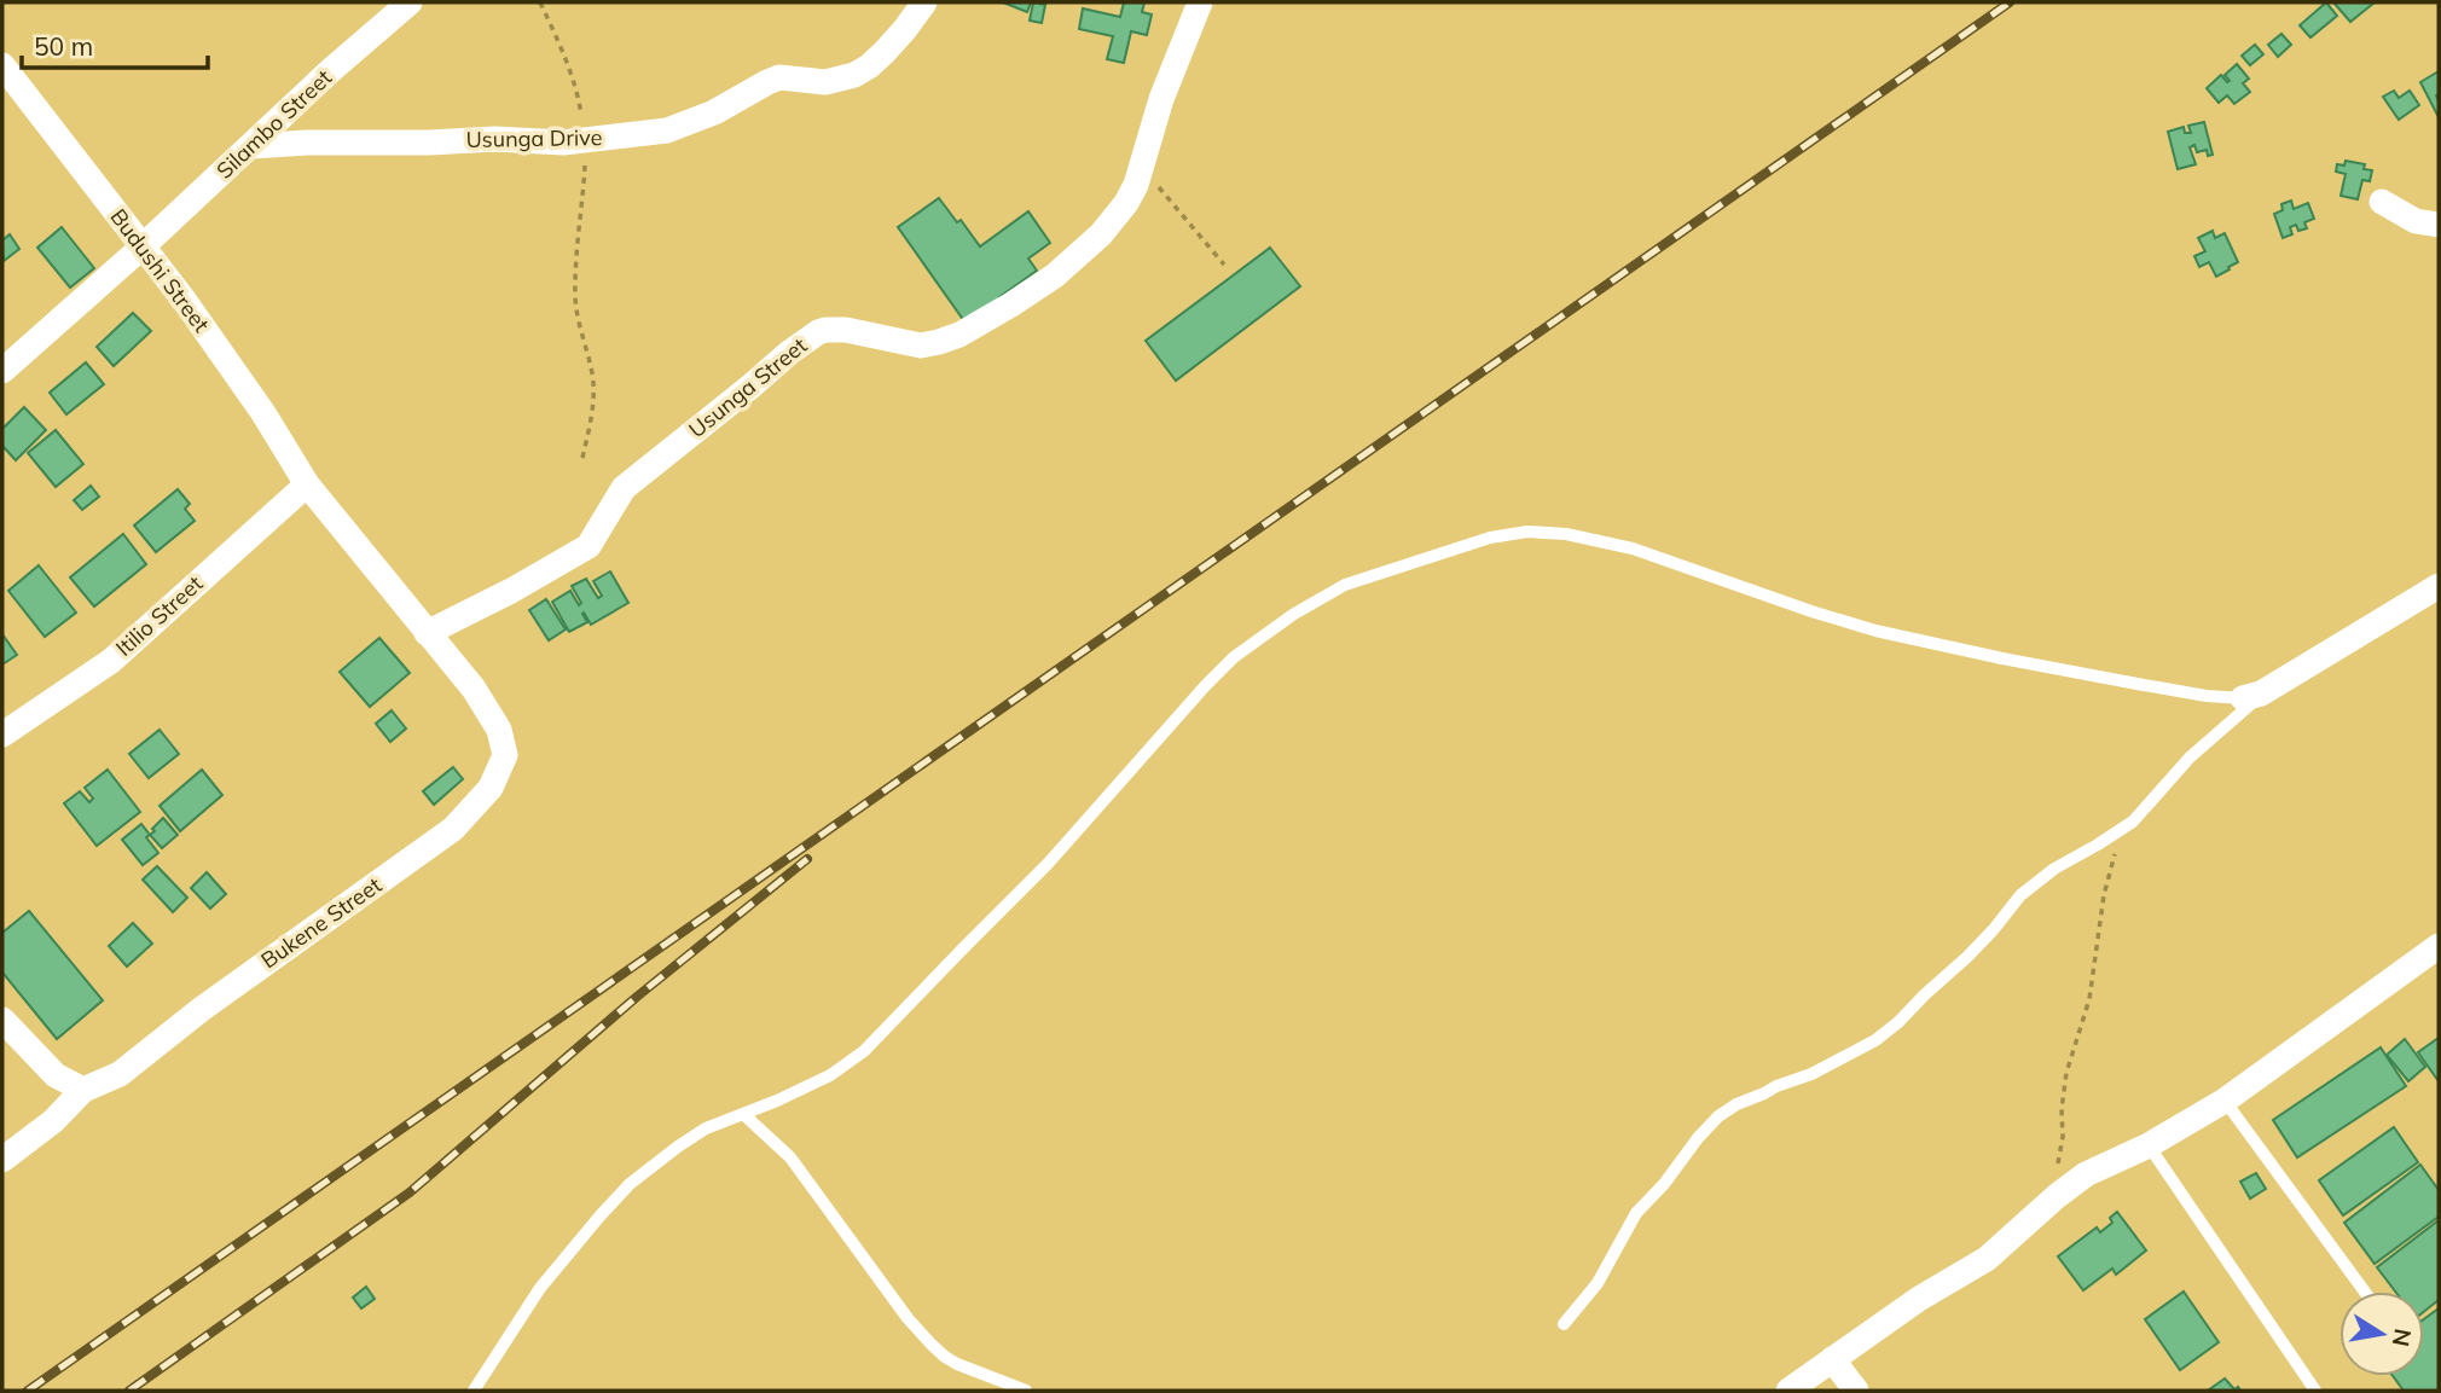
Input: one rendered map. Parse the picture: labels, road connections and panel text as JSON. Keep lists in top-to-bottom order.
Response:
{
  "streets": {
    "street": [
      "Silambo Street",
      "Usunga Drive",
      "Budushi Street",
      "Usunga Street",
      "Itilio Street",
      "Bukene Street"
    ]
  },
  "crossings": [
    ["Silambo Street", "Usunga Drive"],
    ["Silambo Street", "Budushi Street"],
    ["Budushi Street", "Usunga Street"],
    ["Budushi Street", "Itilio Street"],
    ["Budushi Street", "Bukene Street"],
    ["Usunga Street", "Bukene Street"]
  ],
  "scale_bar": "50 m",
  "north": "right"
}
